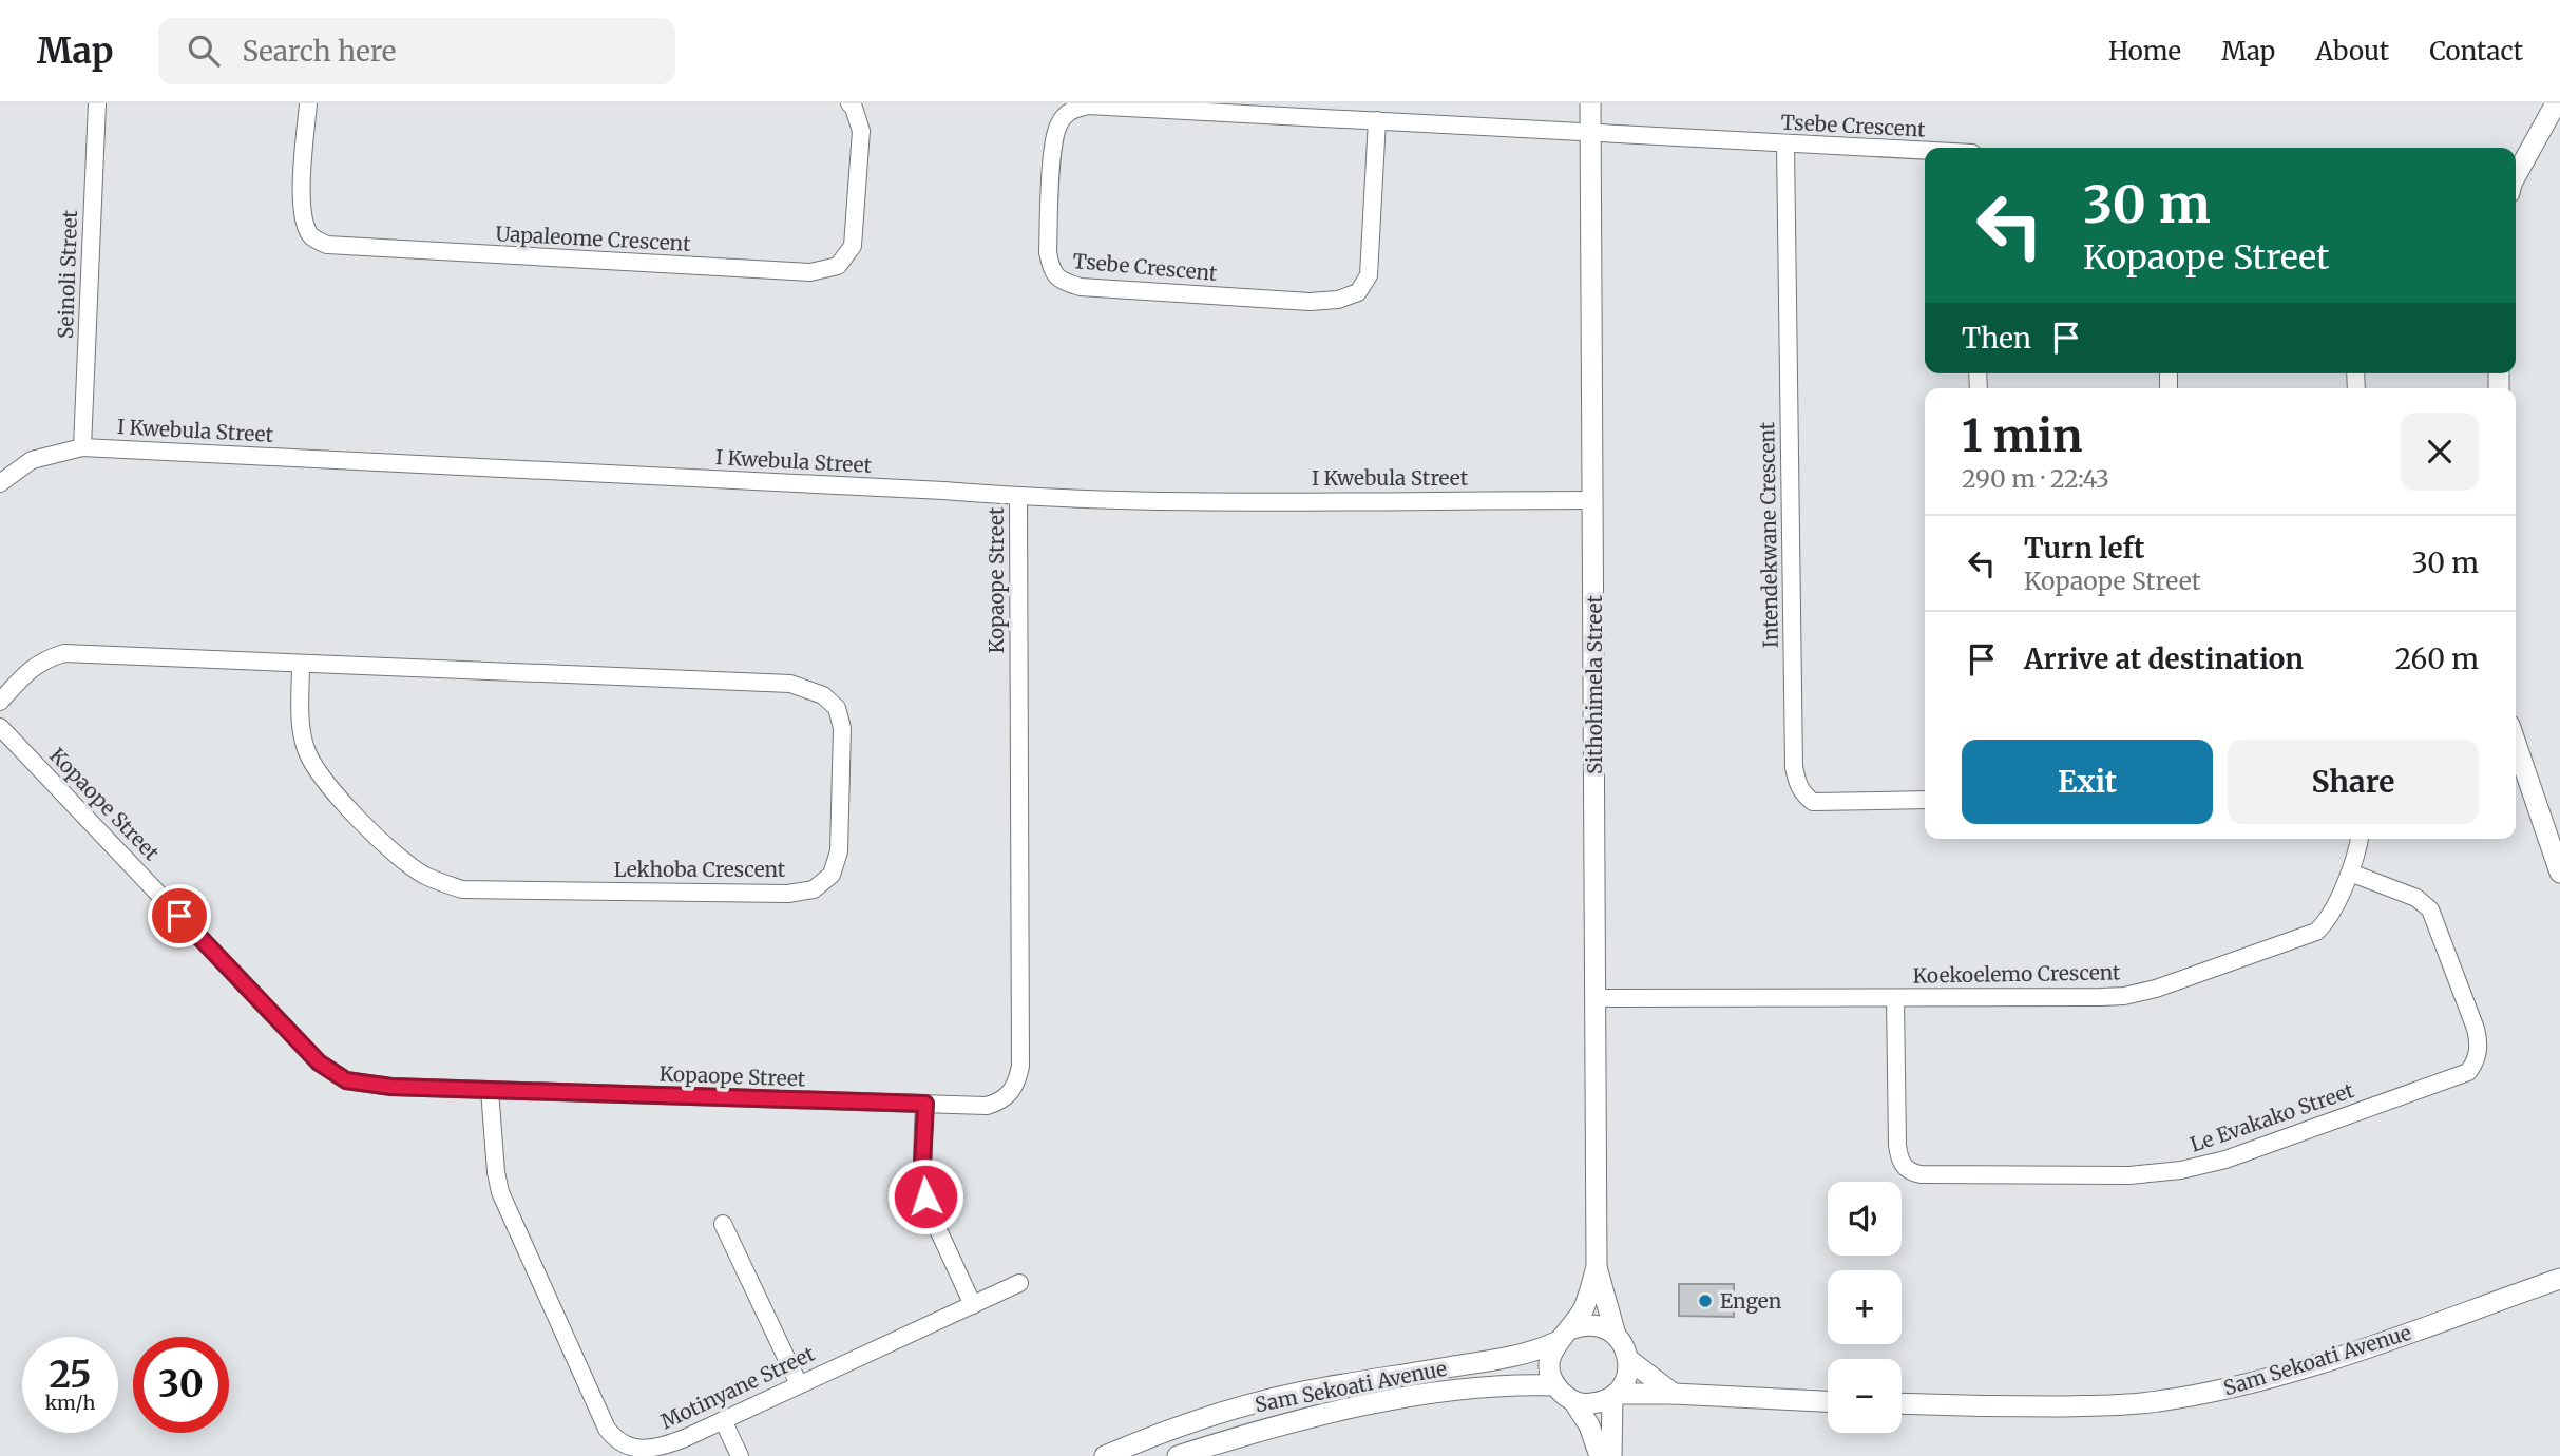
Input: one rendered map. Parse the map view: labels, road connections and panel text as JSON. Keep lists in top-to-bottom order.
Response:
{
  "streets": {
    "street": [
      "Tsebe Crescent",
      "Uapaleome Crescent",
      "Seinoli Street",
      "I Kwebula Street",
      "Intendekwane Crescent",
      "Kopaope Street",
      "Sithohimela Street",
      "Lekhoba Crescent",
      "Koekoelemo Crescent",
      "Le Evakako Street",
      "Sam Sekoati Avenue",
      "Motinyane Street"
    ]
  },
  "crossings": [
    ["Tsebe Crescent", "Intendekwane Crescent"],
    ["Tsebe Crescent", "Sithohimela Street"],
    ["Seinoli Street", "I Kwebula Street"],
    ["I Kwebula Street", "Kopaope Street"],
    ["I Kwebula Street", "Sithohimela Street"],
    ["Kopaope Street", "Motinyane Street"],
    ["Sithohimela Street", "Koekoelemo Crescent"],
    ["Sithohimela Street", "Sam Sekoati Avenue"],
    ["Koekoelemo Crescent", "Le Evakako Street"]
  ],
  "places": ["Engen"],
  "page": {
    "header": "Map",
    "search": "Search here",
    "nav": [
      "Home",
      "Map",
      "About",
      "Contact"
    ],
    "turn": ["30 m", "Kopaope Street"],
    "then": "Then",
    "heading": ["1 min", "290 m · 22:43"],
    "list": [
      {
        "name": "Turn left",
        "note": "Kopaope Street",
        "value": "30 m"
      },
      {
        "name": "Arrive at destination",
        "value": "260 m"
      }
    ],
    "buttons": ["Exit", "Share"],
    "map_buttons": ["+", "−"],
    "speed": "25 km/h",
    "limit": "30"
  }
}
